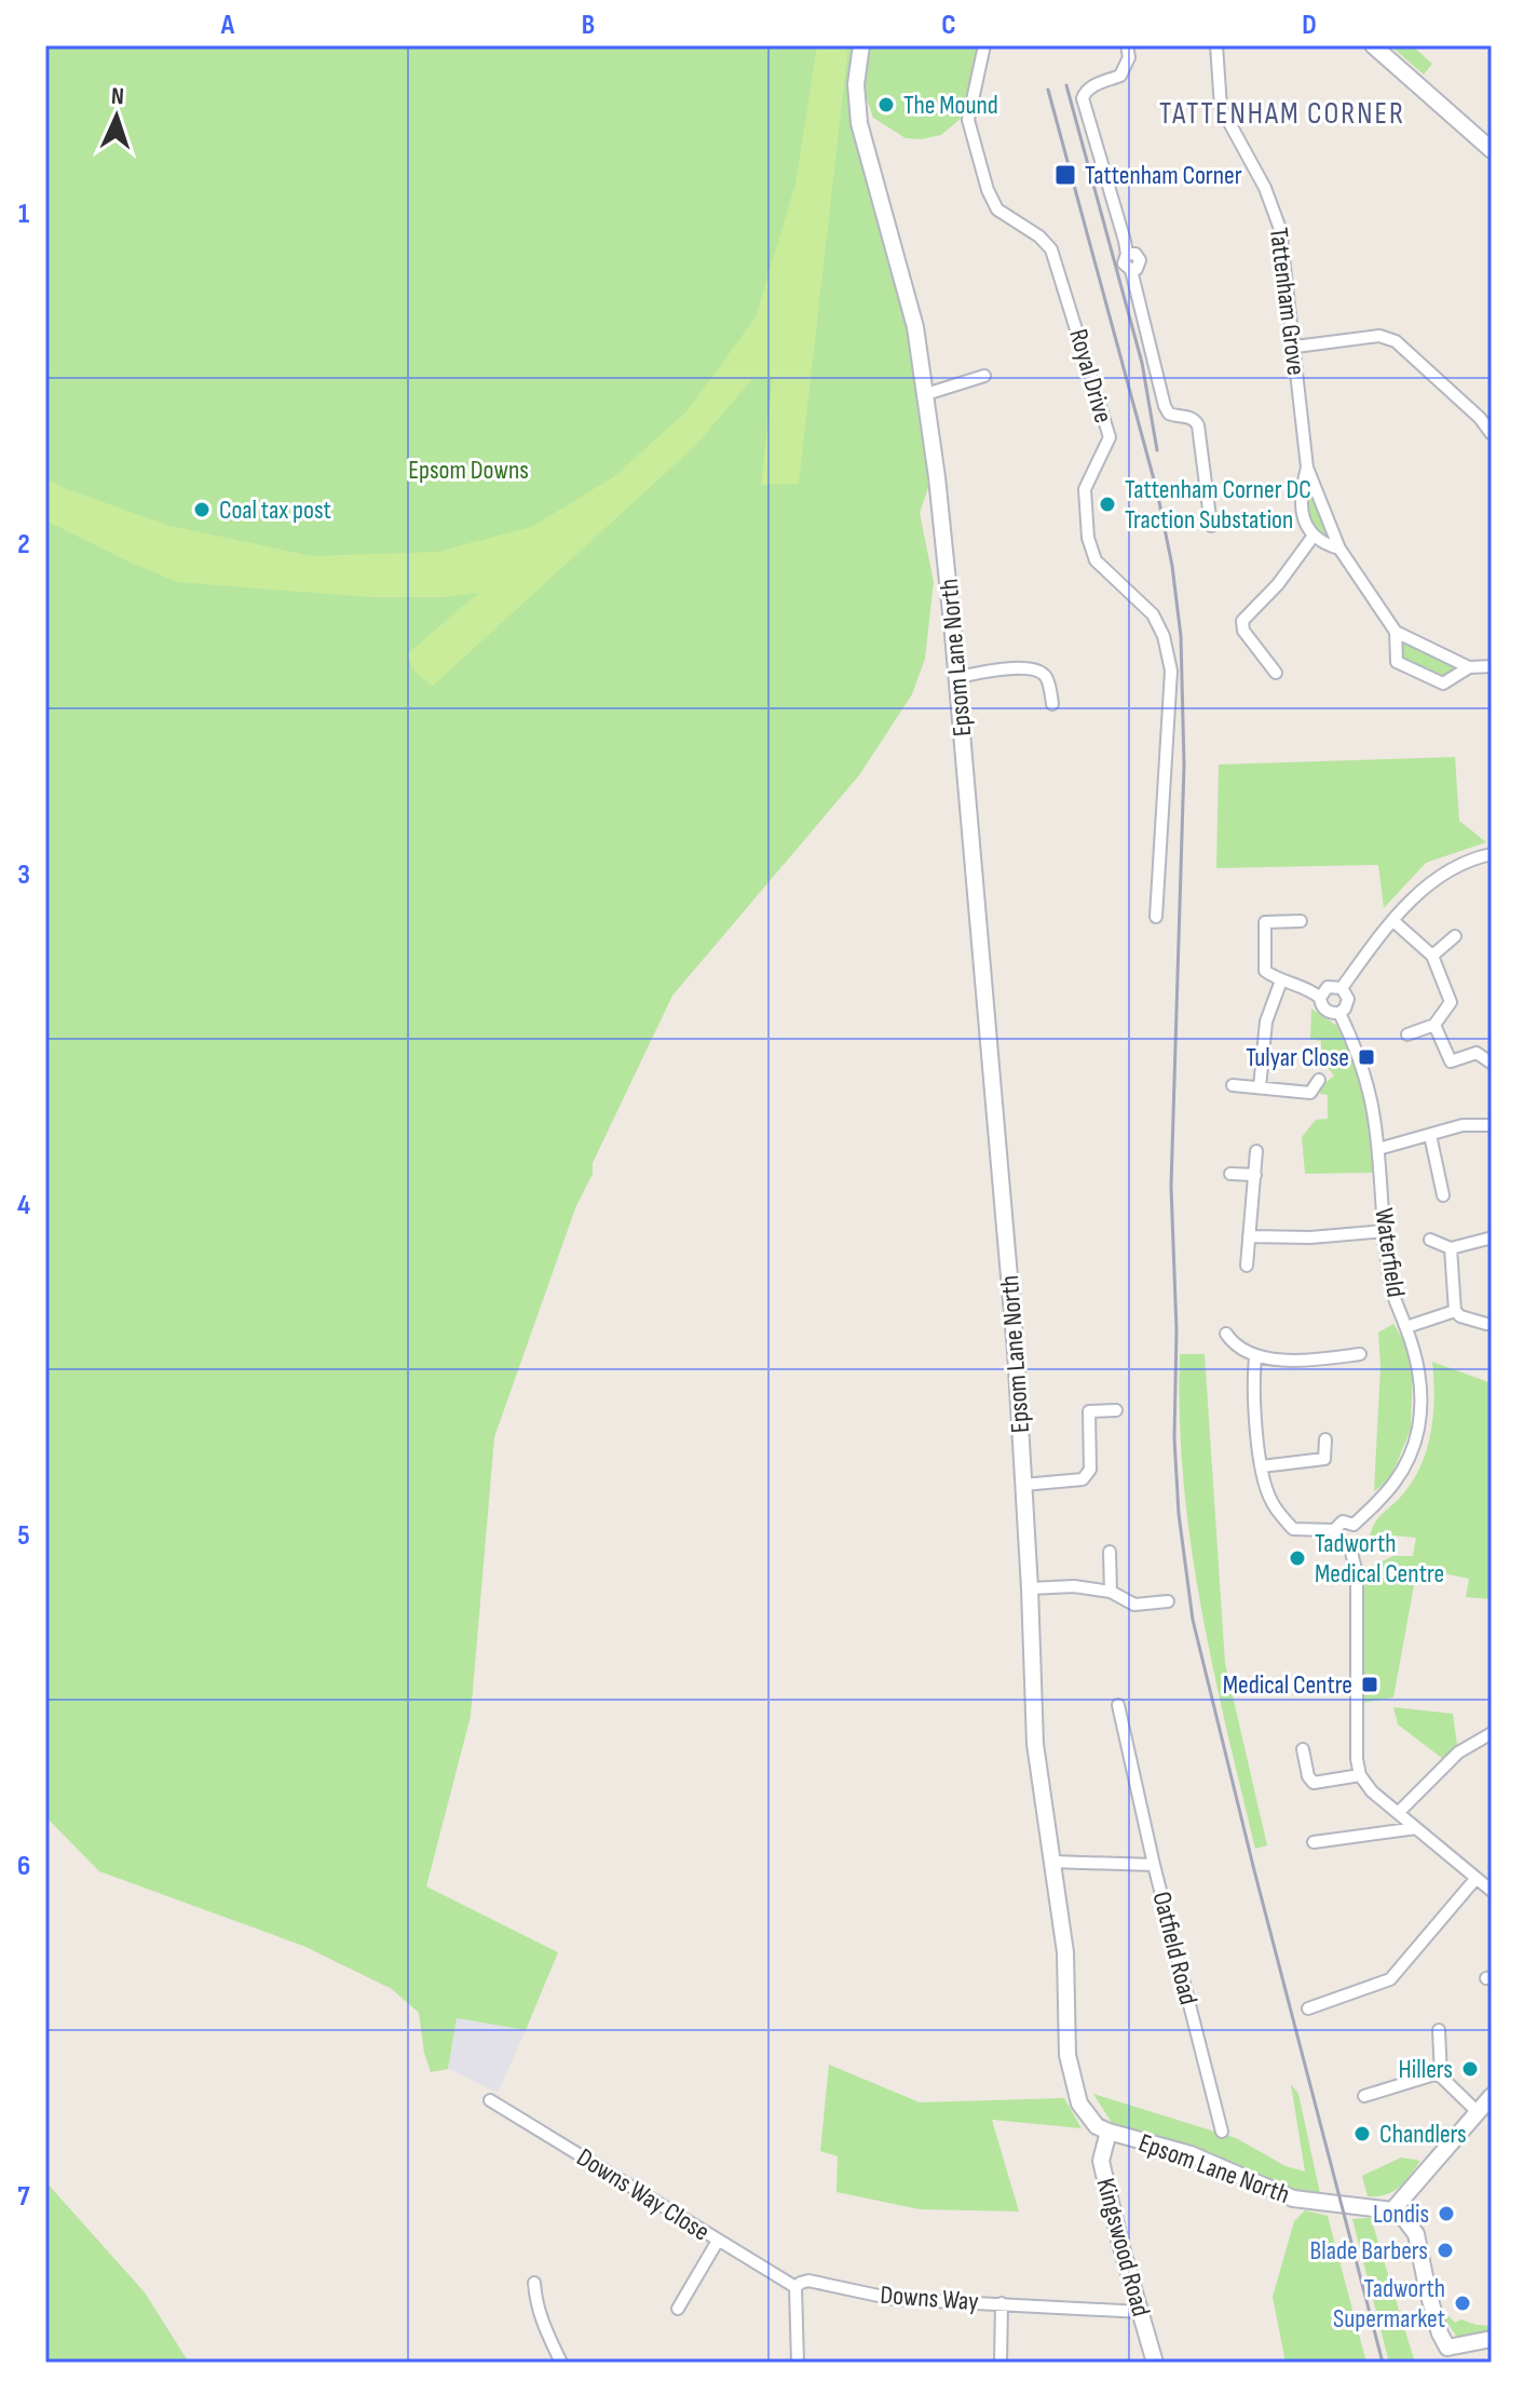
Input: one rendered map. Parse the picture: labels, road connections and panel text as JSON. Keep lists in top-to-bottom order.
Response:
{
  "streets": {
    "main road": ["Epsom Lane North", "Kingswood Road"],
    "street": [
      "Tattenham Grove",
      "Royal Drive",
      "Waterfield",
      "Oatfield Road",
      "Downs Way Close",
      "Downs Way"
    ]
  },
  "crossings": [
    ["Epsom Lane North", "Oatfield Road"],
    ["Epsom Lane North", "Kingswood Road"],
    ["Downs Way Close", "Downs Way"],
    ["Kingswood Road", "Downs Way"]
  ],
  "districts": ["TATTENHAM CORNER"],
  "parks": ["Epsom Downs"],
  "places": {
    "other": [
      "The Mound",
      "Tattenham Corner DC Traction Substation",
      "Coal tax post",
      "Tadworth Medical Centre",
      "Hillers",
      "Chandlers",
      "Londis",
      "Blade Barbers",
      "Tadworth Supermarket"
    ],
    "transit": ["Tattenham Corner", "Tulyar Close", "Medical Centre"]
  },
  "north": "top",
  "grid": {
    "columns": [
      "A",
      "B",
      "C",
      "D"
    ],
    "rows": [
      "1",
      "2",
      "3",
      "4",
      "5",
      "6",
      "7"
    ]
  }
}
